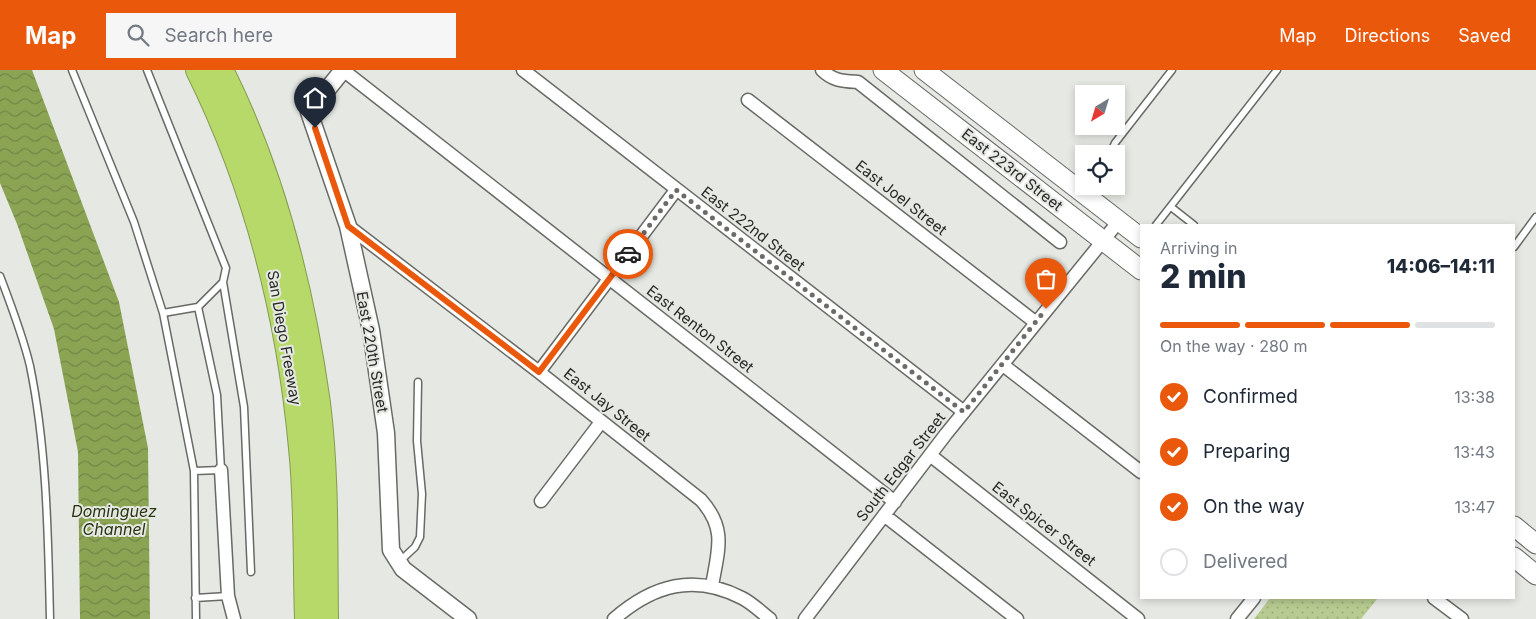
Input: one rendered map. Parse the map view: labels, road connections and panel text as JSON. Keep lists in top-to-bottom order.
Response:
{
  "streets": {
    "highway": ["San Diego Freeway"],
    "main road": ["East 223rd Street"],
    "street": [
      "East Joel Street",
      "East 222nd Street",
      "East Renton Street",
      "East 220th Street",
      "East Jay Street",
      "South Edgar Street",
      "East Spicer Street"
    ]
  },
  "crossings": [
    ["East 223rd Street", "South Edgar Street"],
    ["East Joel Street", "South Edgar Street"],
    ["East 222nd Street", "South Edgar Street"],
    ["East Renton Street", "East 220th Street"],
    ["East Renton Street", "South Edgar Street"],
    ["East 220th Street", "East Jay Street"],
    ["South Edgar Street", "East Spicer Street"]
  ],
  "water": ["Dominguez Channel"],
  "north": "bottom left",
  "page": {
    "header": "Map",
    "search": "Search here",
    "nav": ["Map", "Directions", "Saved"],
    "heading": ["2 min", "Arriving in", "14:06–14:11"],
    "bar": "On the way · 280 m",
    "list": [
      ["Confirmed", "13:38"],
      ["Preparing", "13:43"],
      ["On the way", "13:47"],
      "Delivered"
    ]
  }
}
